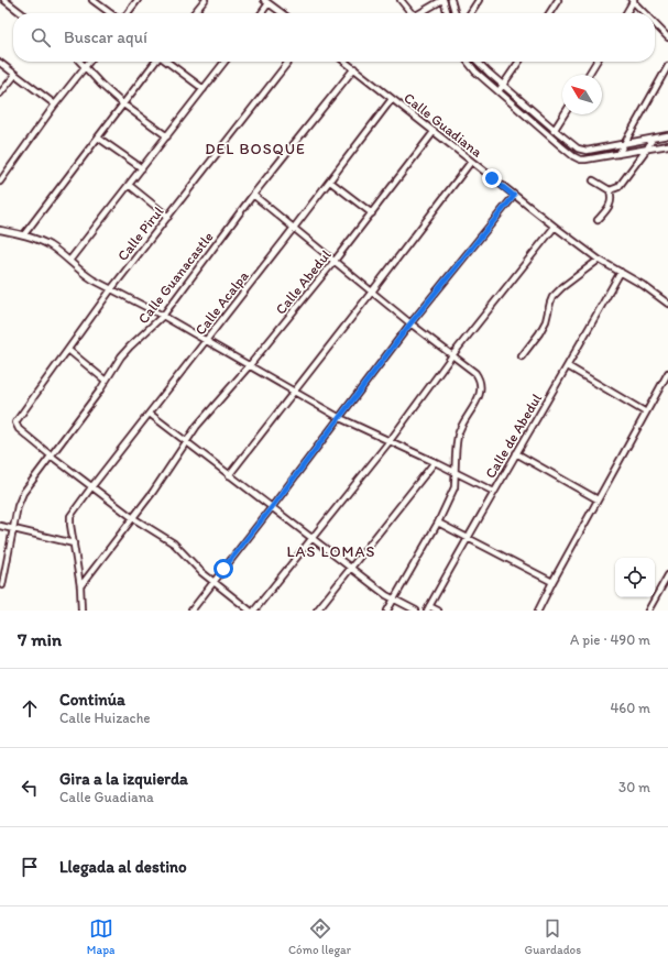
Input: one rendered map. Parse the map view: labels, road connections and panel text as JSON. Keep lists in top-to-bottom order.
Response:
{
  "streets": {
    "street": [
      "Calle Guadiana",
      "Calle Pirul",
      "Calle Guanacastle",
      "Calle Abedul",
      "Calle Acalpa",
      "Calle de Abedul"
    ]
  },
  "crossings": [
    ["Calle Guadiana", "Calle Guanacastle"],
    ["Calle Guadiana", "Calle Abedul"],
    ["Calle Guadiana", "Calle Acalpa"],
    ["Calle Guadiana", "Calle de Abedul"],
    ["Calle Pirul", "Calle Guanacastle"]
  ],
  "districts": ["DEL BOSQUE", "LAS LOMAS"],
  "north": "top left",
  "page": {
    "search": "Buscar aquí",
    "heading": ["7 min", "A pie · 490 m"],
    "list": [
      ["Continúa", "Calle Huizache", "460 m"],
      ["Gira a la izquierda", "Calle Guadiana", "30 m"],
      "Llegada al destino"
    ],
    "nav": ["Mapa", "Cómo llegar", "Guardados"]
  }
}
